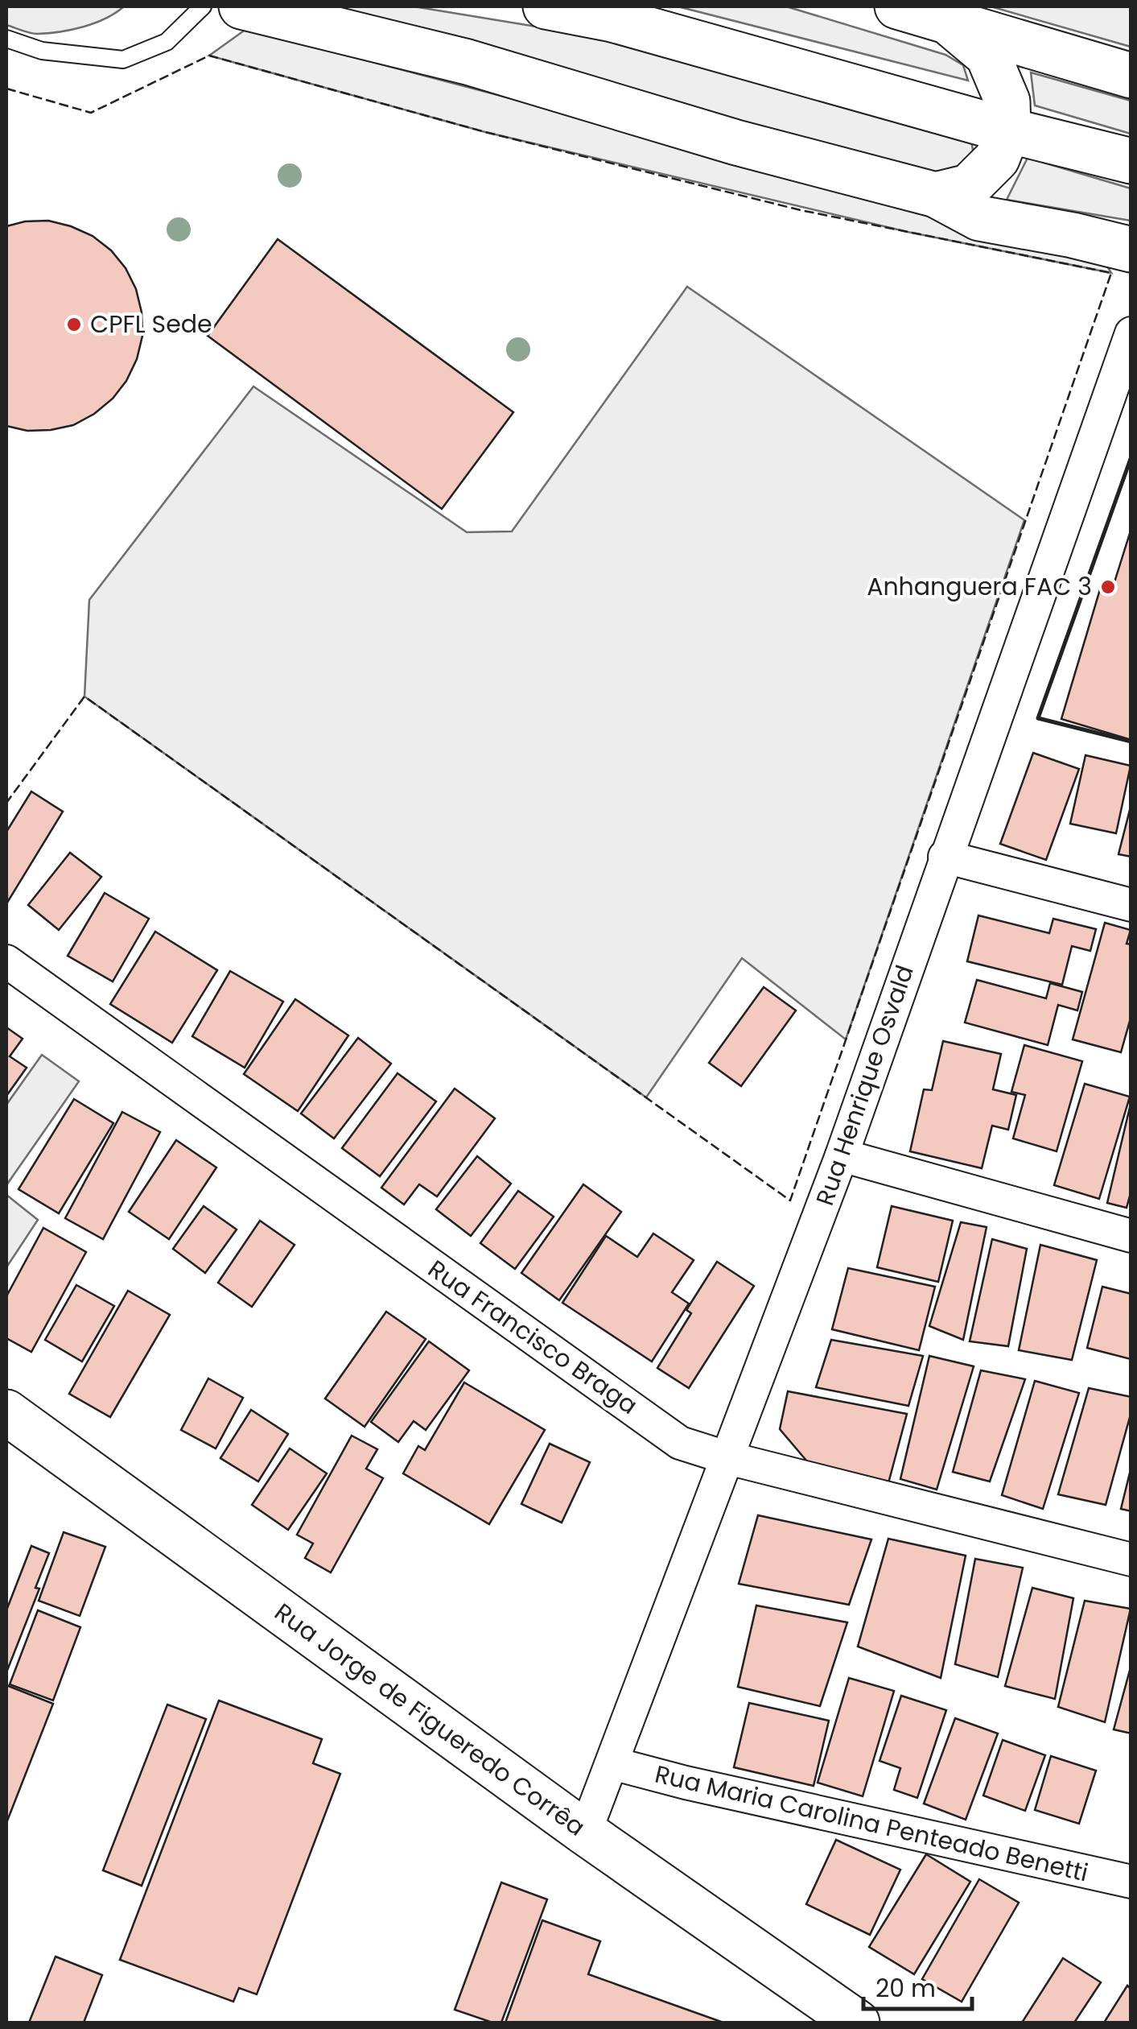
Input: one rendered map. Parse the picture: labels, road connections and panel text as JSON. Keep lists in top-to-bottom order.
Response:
{
  "streets": {
    "main road": ["Rua Jorge de Figueredo Corrêa"],
    "street": ["Rua Henrique Osvald", "Rua Francisco Braga", "Rua Maria Carolina Penteado Benetti"]
  },
  "crossings": [
    ["Rua Henrique Osvald", "Rua Francisco Braga"],
    ["Rua Henrique Osvald", "Rua Jorge de Figueredo Corrêa"],
    ["Rua Henrique Osvald", "Rua Maria Carolina Penteado Benetti"]
  ],
  "places": ["CPFL Sede", "Anhanguera FAC 3"],
  "scale_bar": "20 m"
}
